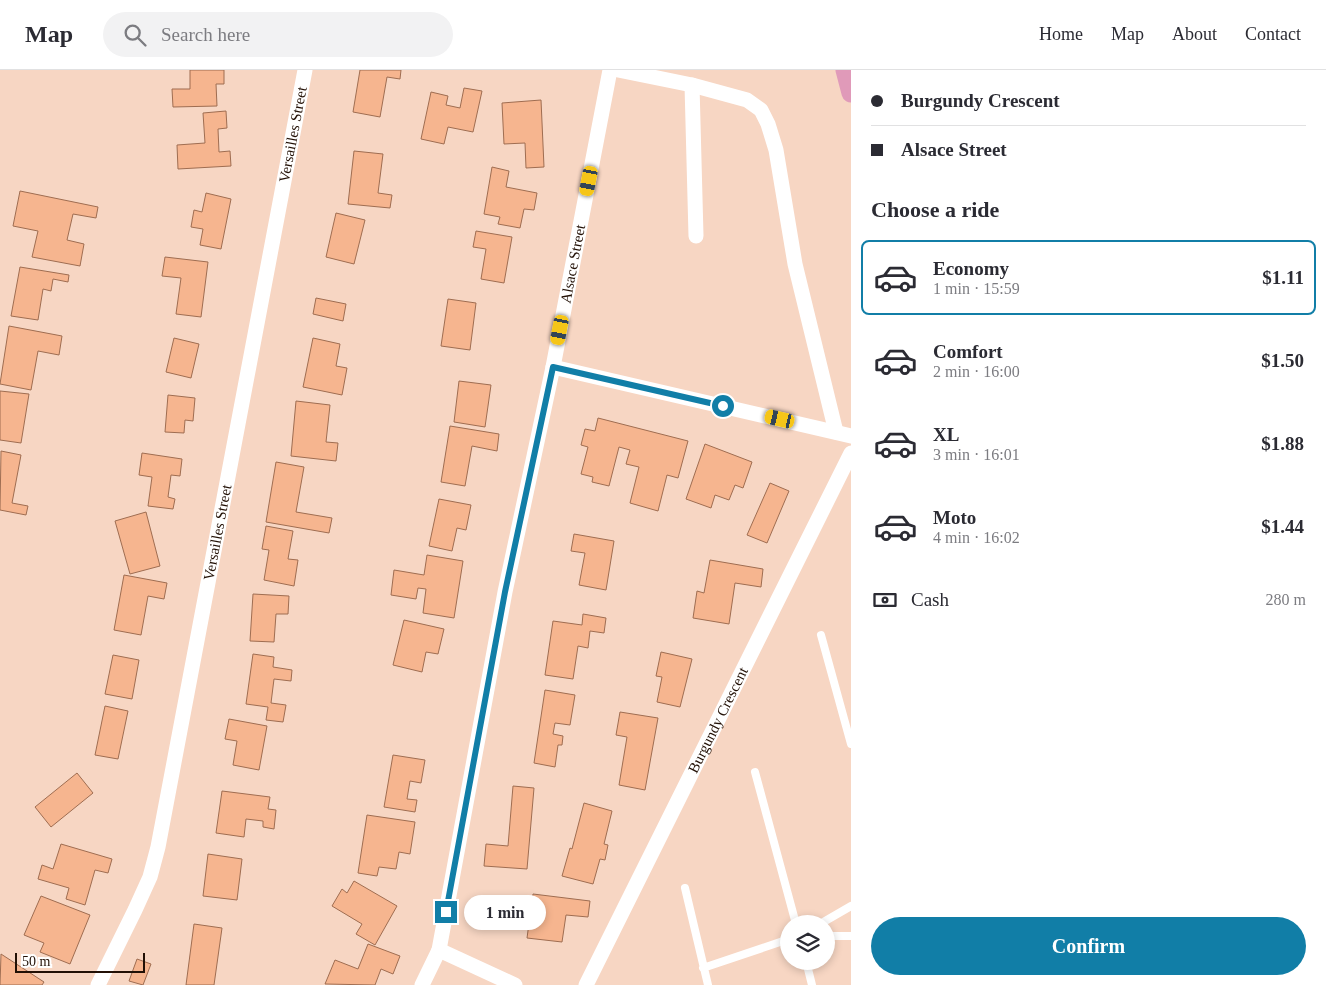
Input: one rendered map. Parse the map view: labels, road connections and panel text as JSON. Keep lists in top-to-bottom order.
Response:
{
  "streets": {
    "street": ["Versailles Street", "Alsace Street", "Burgundy Crescent"]
  },
  "scale_bar": "50 m",
  "page": {
    "header": "Map",
    "search": "Search here",
    "nav": [
      "Home",
      "Map",
      "About",
      "Contact"
    ],
    "banner": ["Burgundy Crescent", "Alsace Street"],
    "heading": "Choose a ride",
    "list": [
      {
        "name": "Economy",
        "note": "1 min · 15:59",
        "value": "$1.11"
      },
      {
        "name": "Comfort",
        "note": "2 min · 16:00",
        "value": "$1.50"
      },
      {
        "name": "XL",
        "note": "3 min · 16:01",
        "value": "$1.88"
      },
      {
        "name": "Moto",
        "note": "4 min · 16:02",
        "value": "$1.44"
      }
    ],
    "pay": ["Cash", "280 m"],
    "bubble": "1 min",
    "buttons": "Confirm",
    "scale": "50 m"
  }
}
